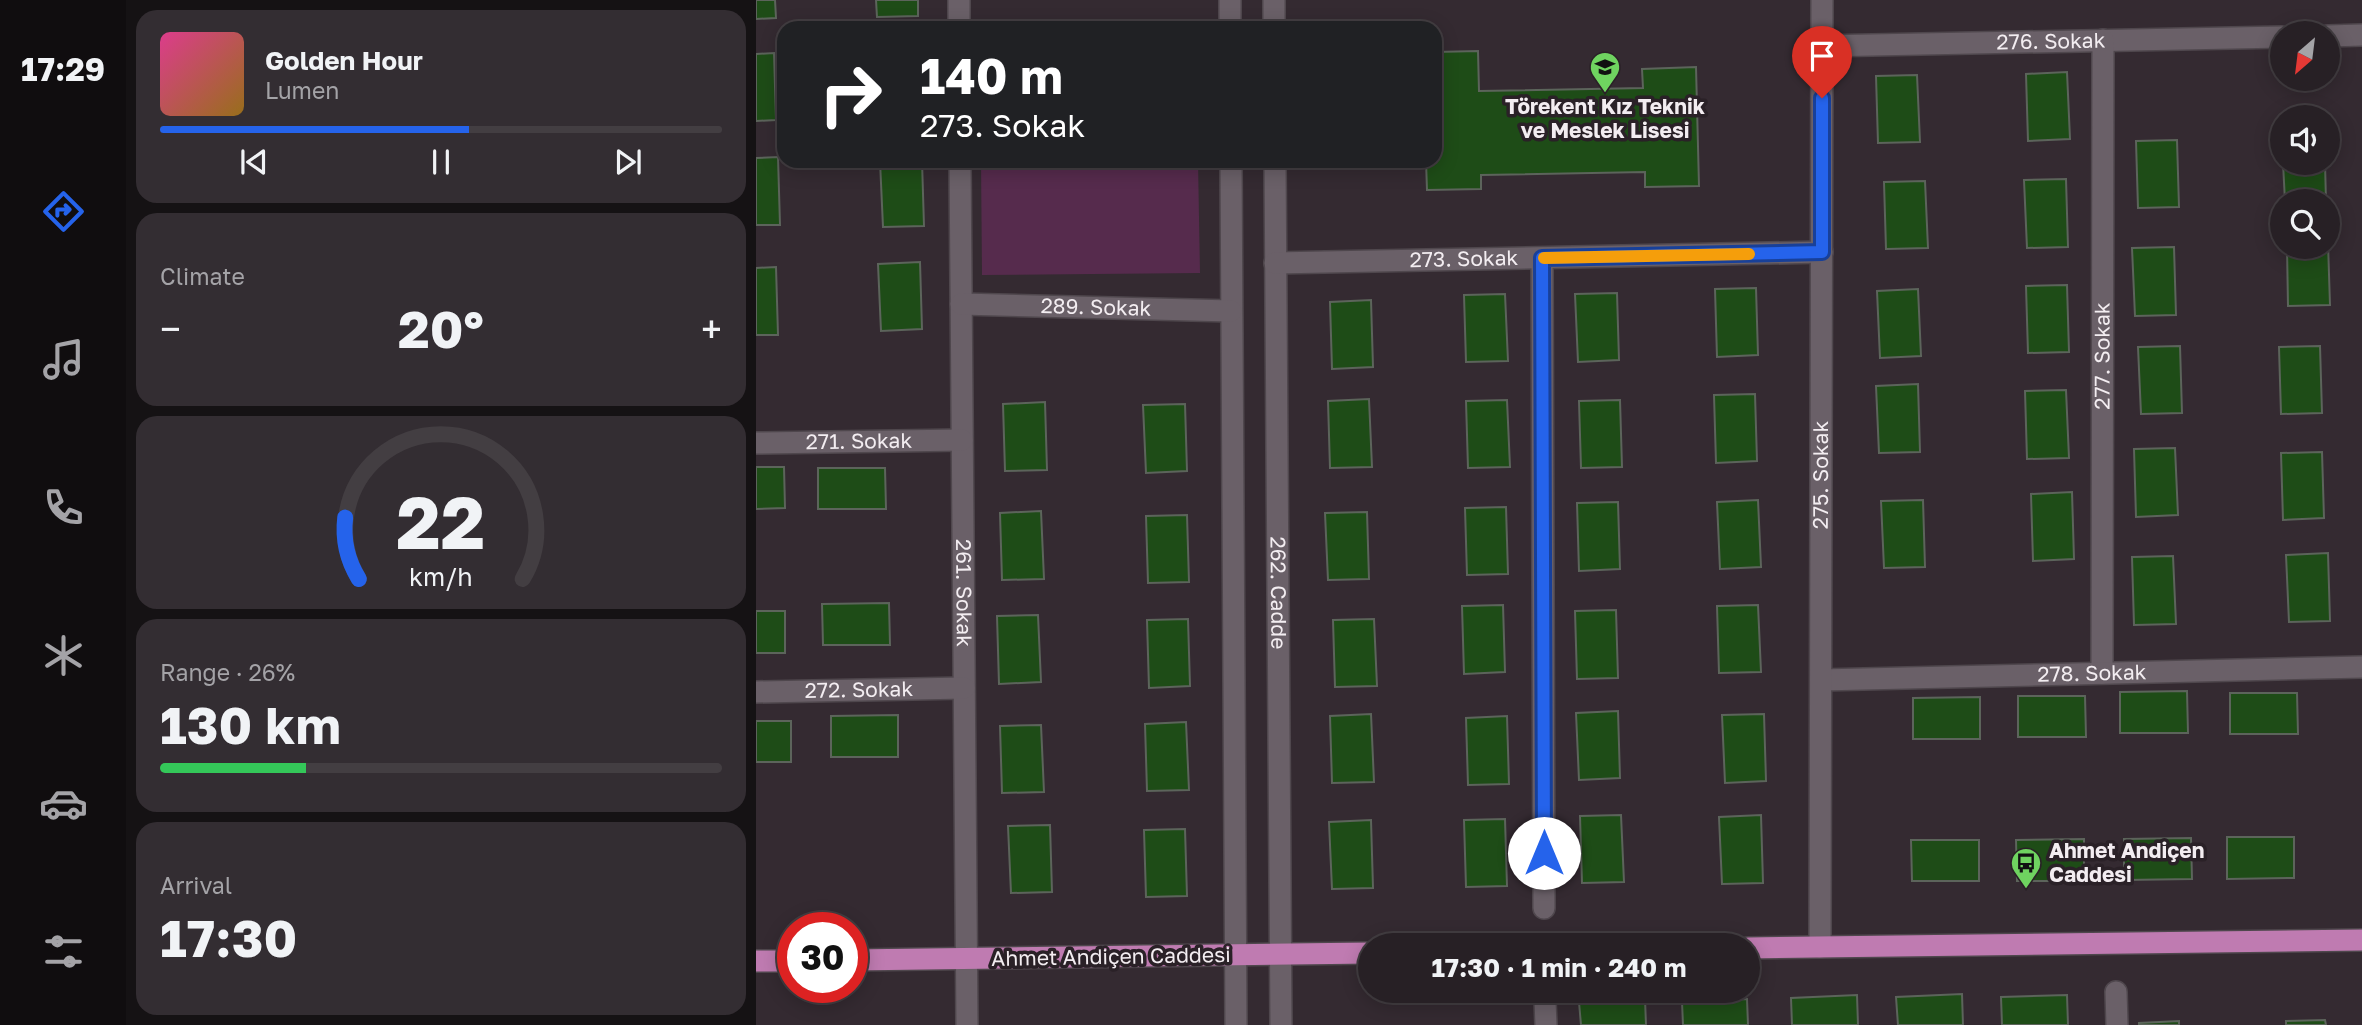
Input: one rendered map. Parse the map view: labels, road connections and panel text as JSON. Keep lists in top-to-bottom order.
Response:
{
  "streets": {
    "main road": ["Ahmet Andiçen Caddesi"],
    "street": [
      "276. Sokak",
      "273. Sokak",
      "289. Sokak",
      "277. Sokak",
      "271. Sokak",
      "275. Sokak",
      "261. Sokak",
      "262. Cadde",
      "278. Sokak",
      "272. Sokak"
    ]
  },
  "crossings": [
    ["276. Sokak", "277. Sokak"],
    ["276. Sokak", "275. Sokak"],
    ["273. Sokak", "275. Sokak"],
    ["273. Sokak", "262. Cadde"],
    ["289. Sokak", "261. Sokak"],
    ["277. Sokak", "278. Sokak"],
    ["271. Sokak", "261. Sokak"],
    ["275. Sokak", "278. Sokak"],
    ["261. Sokak", "272. Sokak"],
    ["261. Sokak", "Ahmet Andiçen Caddesi"],
    ["262. Cadde", "Ahmet Andiçen Caddesi"]
  ],
  "places": {
    "school or university": ["Törekent Kız Teknik ve Meslek Lisesi"],
    "bus stop": ["Ahmet Andiçen Caddesi"]
  },
  "north": "bottom left",
  "page": {
    "tabs": "17:29",
    "turn": ["140 m", "273. Sokak"],
    "song": ["Golden Hour", "Lumen"],
    "tile": [
      "Climate",
      ["Range · 26%", "130 km"],
      ["Arrival", "17:30"]
    ],
    "heat": ["−", "20°", "+"],
    "limit": "30",
    "trip": "17:30 · 1 min · 240 m",
    "gauge": ["22", "km/h"]
  }
}
